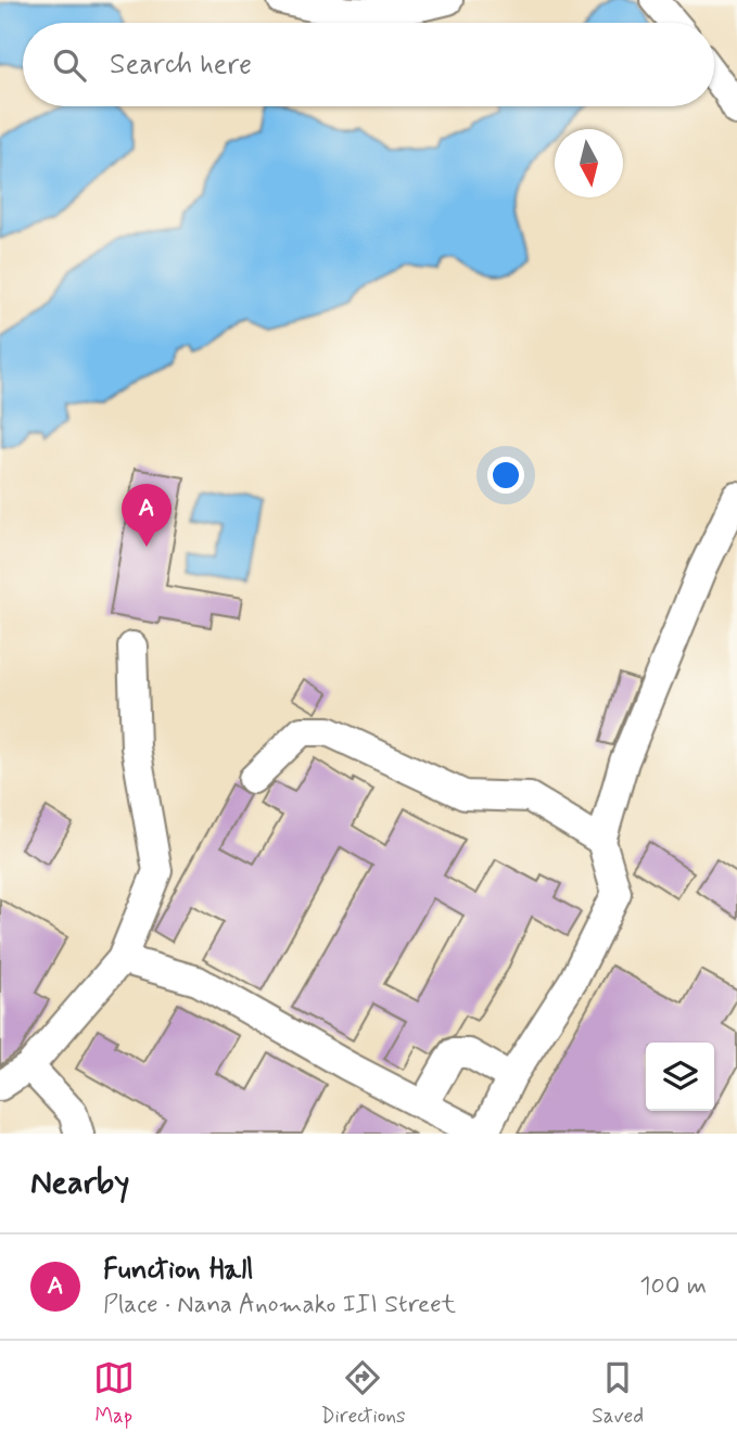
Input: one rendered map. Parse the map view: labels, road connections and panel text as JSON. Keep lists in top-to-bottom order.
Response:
{
  "north": "bottom",
  "page": {
    "search": "Search here",
    "pins": "A",
    "heading": "Nearby",
    "list": [
      {
        "mark": "A",
        "name": "Function Hall",
        "note": "Place · Nana Anomako III Street",
        "value": "100 m"
      }
    ],
    "nav": ["Map", "Directions", "Saved"]
  }
}
